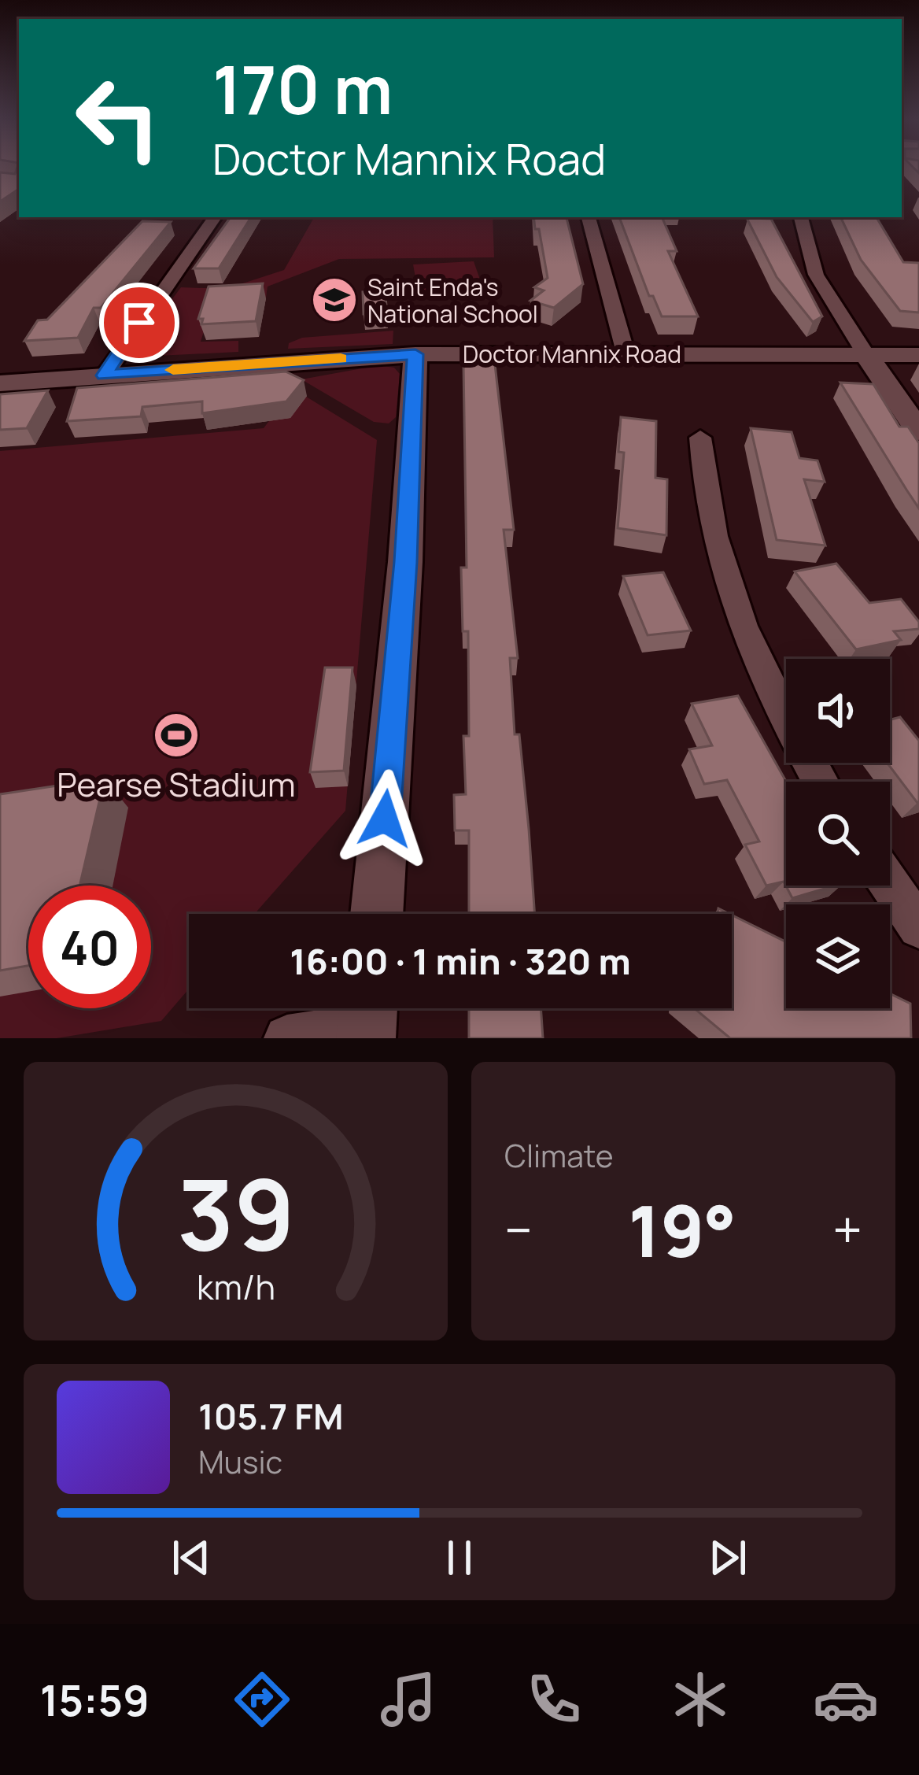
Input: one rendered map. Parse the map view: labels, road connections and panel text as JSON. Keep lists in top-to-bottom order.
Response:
{
  "streets": {
    "street": ["Doctor Mannix Road"]
  },
  "places": {
    "school or university": ["Saint Enda's National School"],
    "sports": ["Pearse Stadium"]
  },
  "page": {
    "turn": ["170 m", "Doctor Mannix Road"],
    "limit": "40",
    "trip": "16:00 · 1 min · 320 m",
    "tile": "Climate",
    "heat": ["−", "19°", "+"],
    "song": ["105.7 FM", "Music"],
    "tabs": "15:59",
    "gauge": ["39", "km/h"]
  }
}
